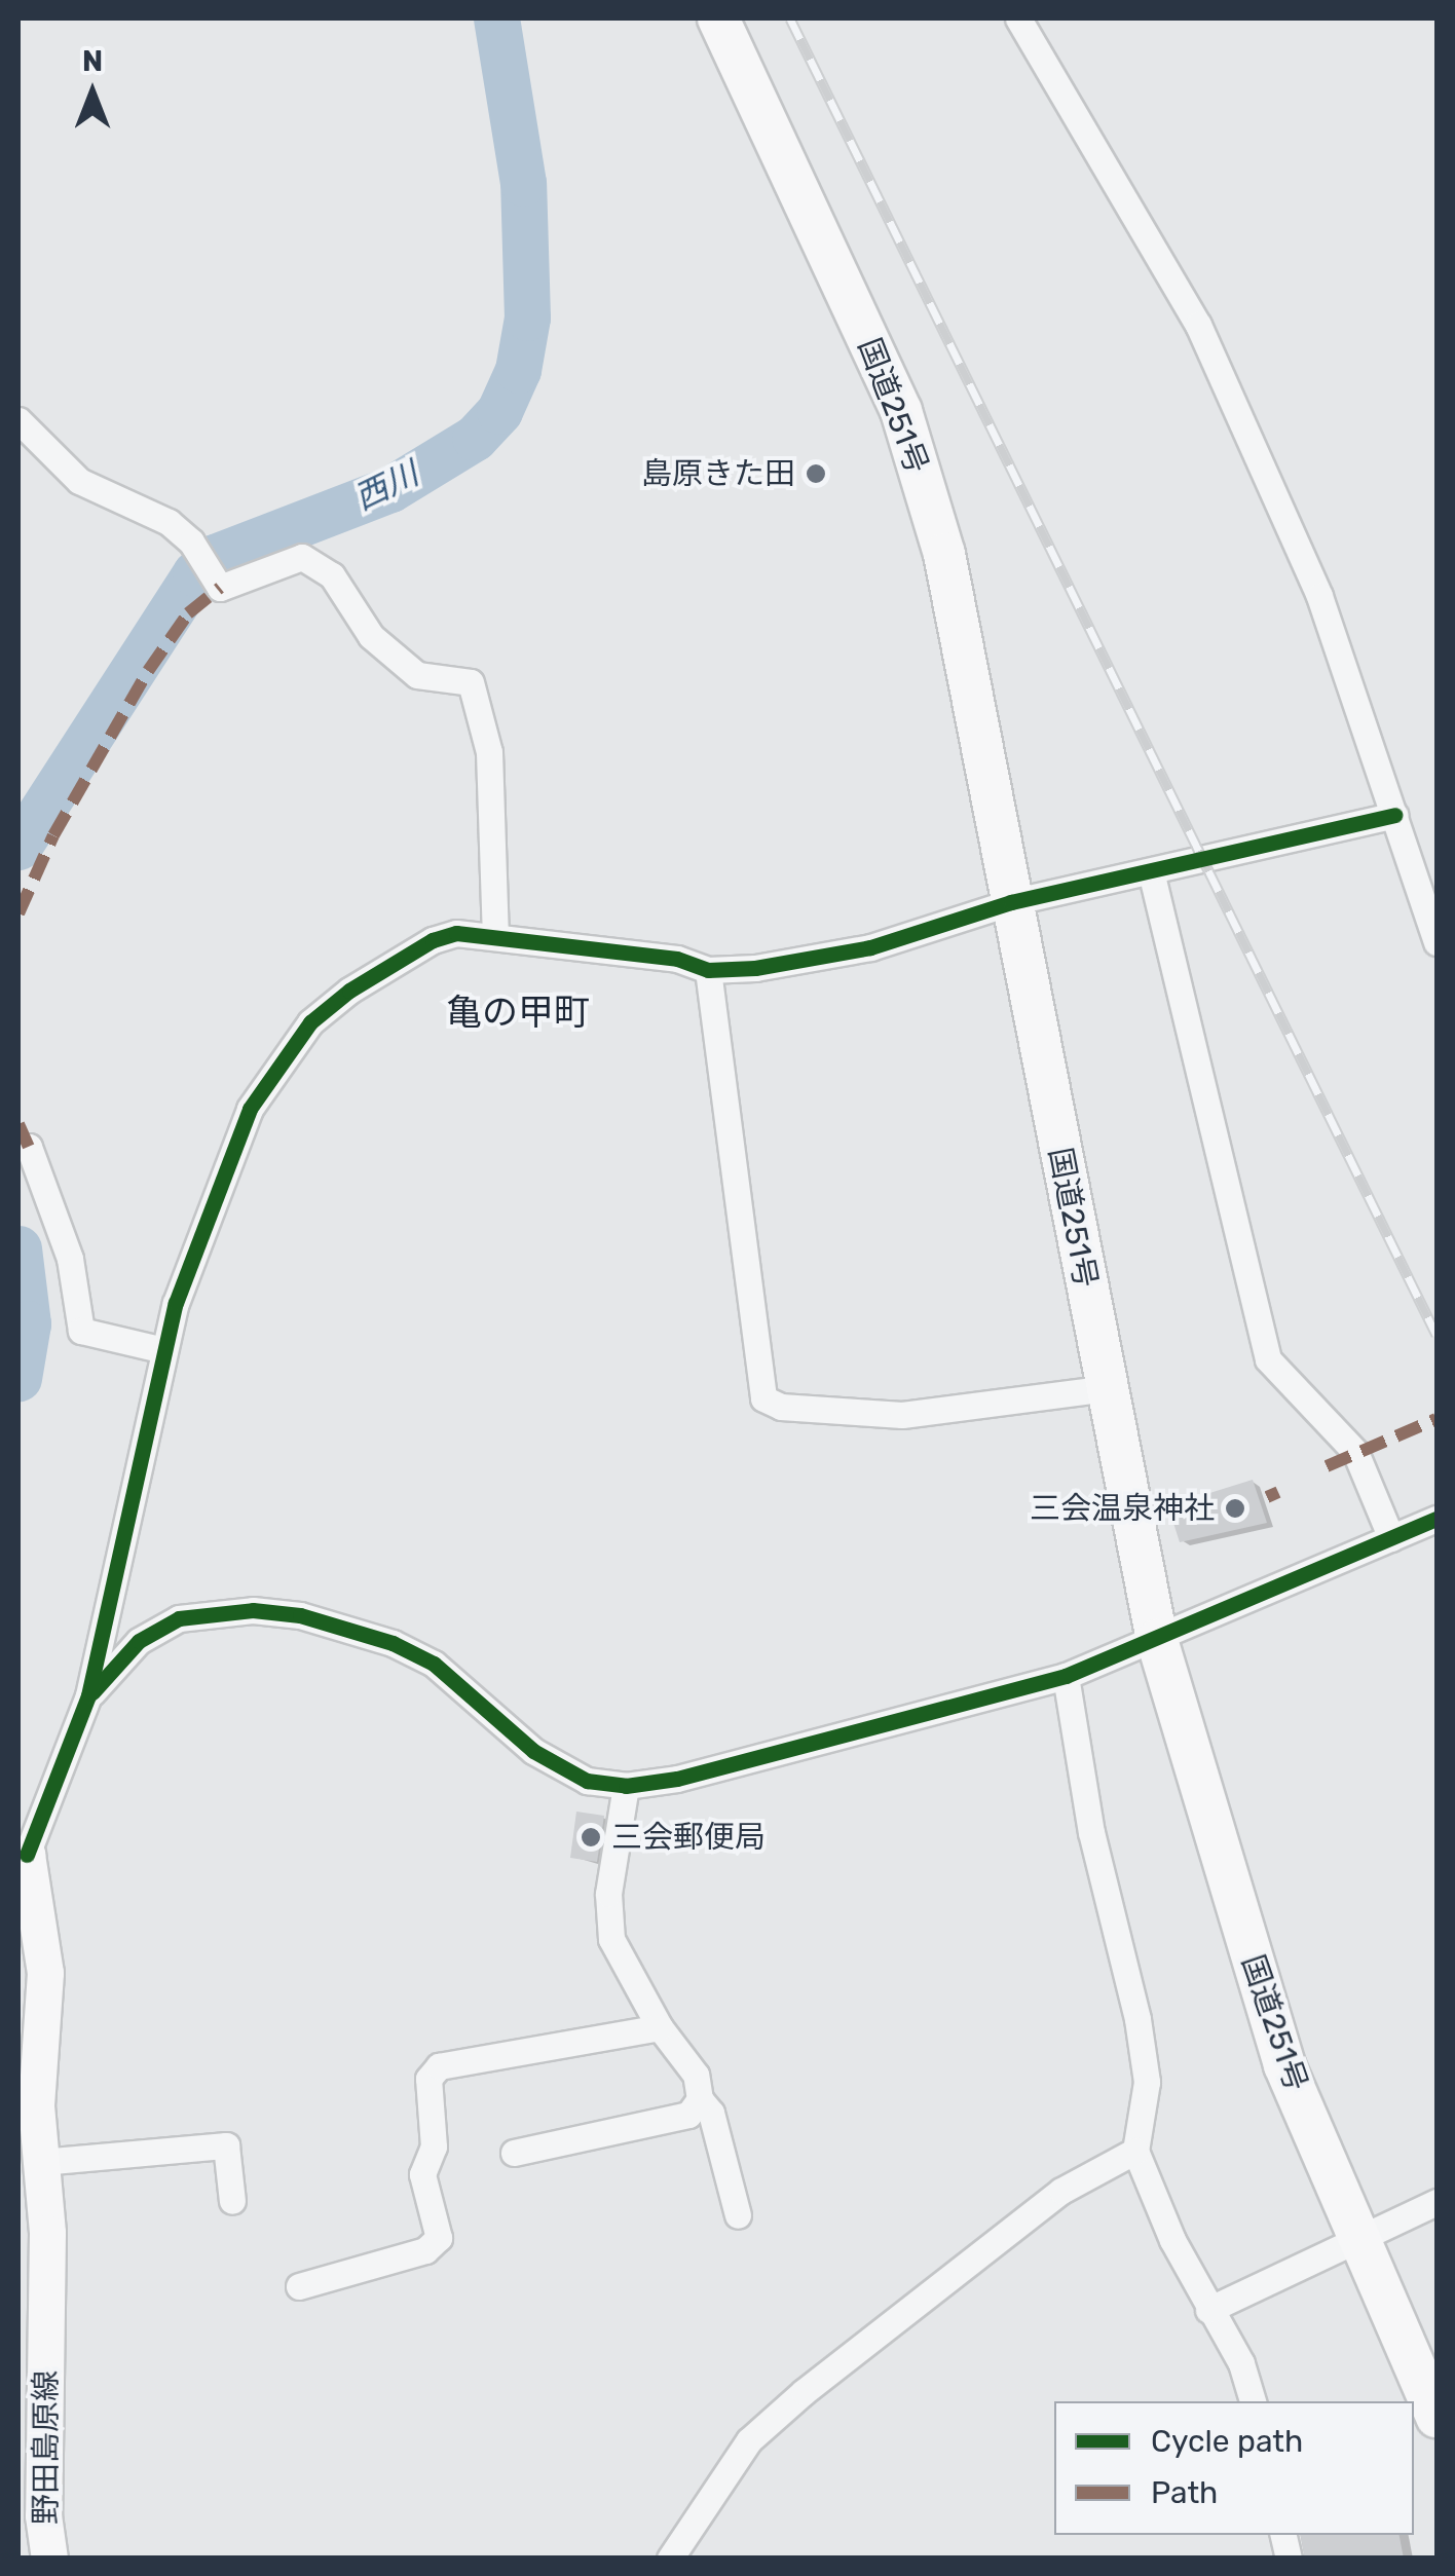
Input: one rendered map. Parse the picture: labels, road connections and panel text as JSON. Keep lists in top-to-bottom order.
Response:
{
  "streets": {
    "highway": ["国道251号"],
    "main road": ["野田島原線"]
  },
  "districts": ["亀の甲町"],
  "water": ["西川"],
  "places": ["島原きた田", "三会温泉神社", "三会郵便局"],
  "legend": ["Cycle path", "Path"],
  "north": "top"
}
